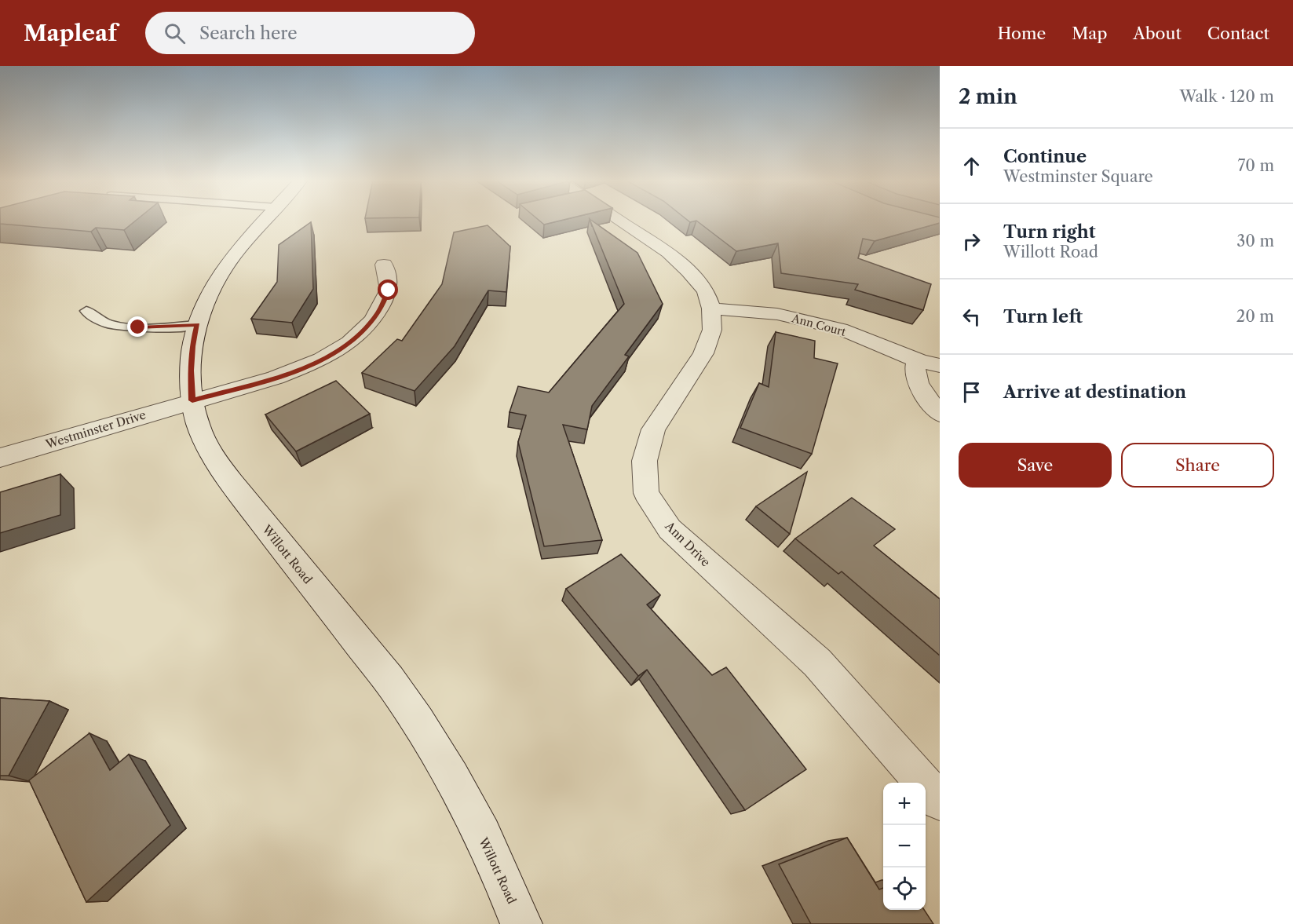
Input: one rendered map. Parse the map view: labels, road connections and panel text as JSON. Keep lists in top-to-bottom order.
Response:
{
  "streets": {
    "street": [
      "Ann Court",
      "Westminster Drive",
      "Ann Drive",
      "Willott Road"
    ]
  },
  "crossings": [
    ["Ann Court", "Ann Drive"],
    ["Westminster Drive", "Willott Road"]
  ],
  "page": {
    "header": "Mapleaf",
    "search": "Search here",
    "nav": [
      "Home",
      "Map",
      "About",
      "Contact"
    ],
    "heading": ["2 min", "Walk · 120 m"],
    "list": [
      ["Continue", "Westminster Square", "70 m"],
      ["Turn right", "Willott Road", "30 m"],
      ["Turn left", "20 m"],
      "Arrive at destination"
    ],
    "buttons": ["Save", "Share"],
    "map_buttons": ["+", "−"]
  }
}
